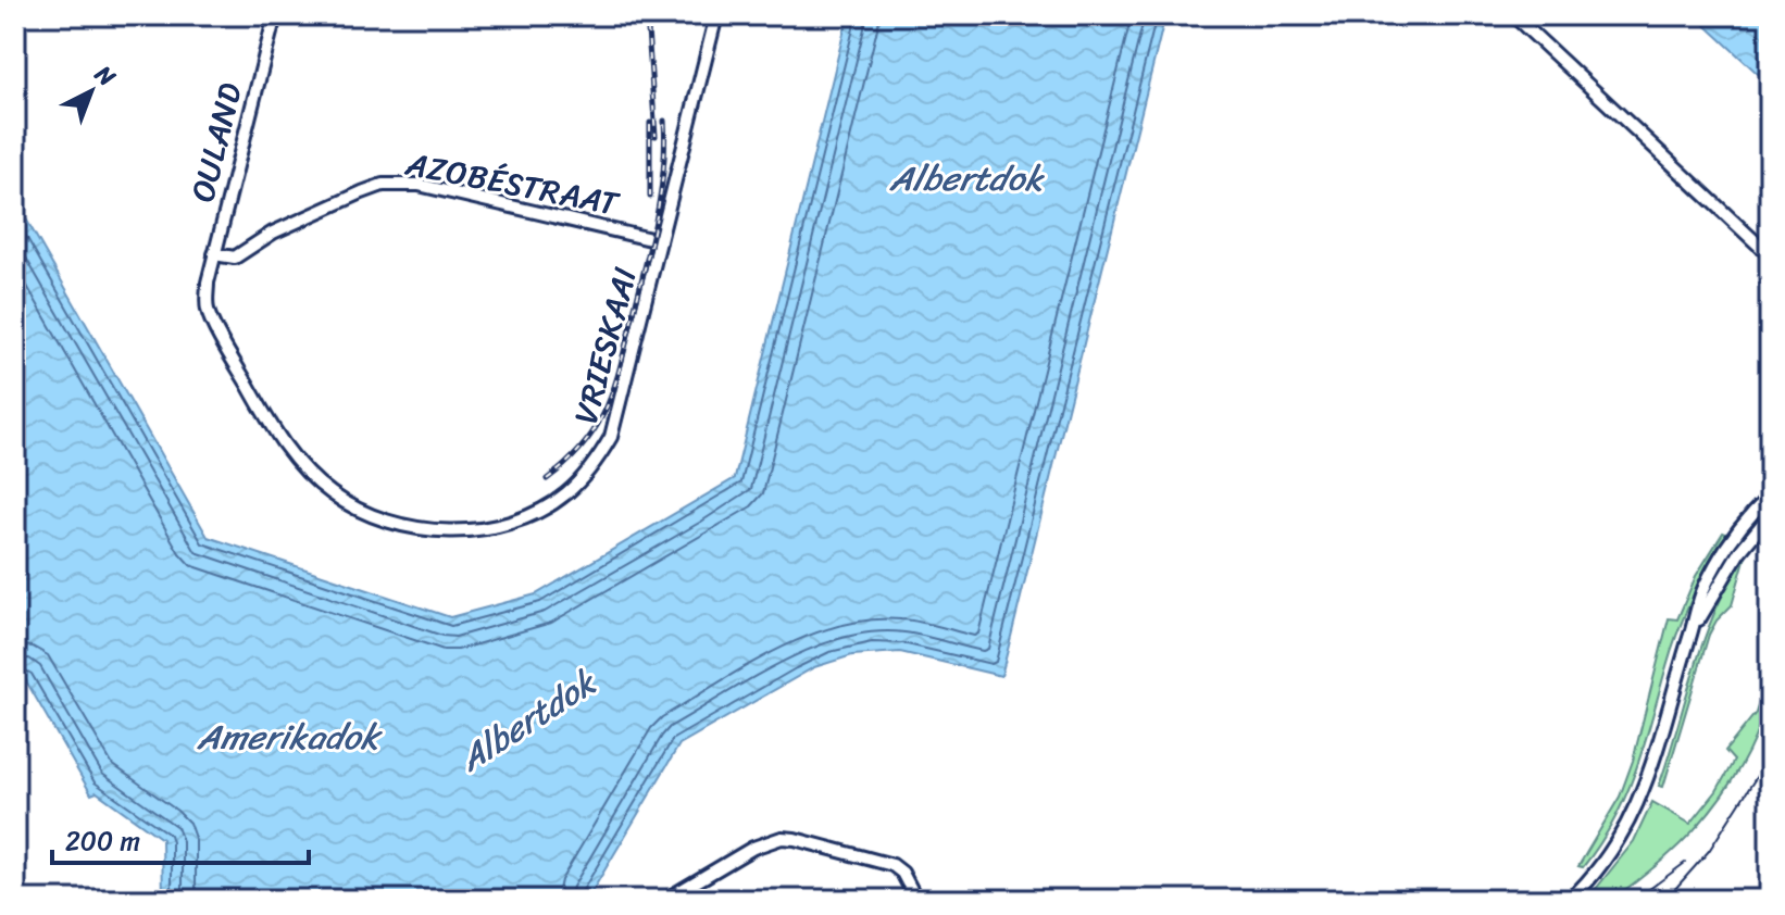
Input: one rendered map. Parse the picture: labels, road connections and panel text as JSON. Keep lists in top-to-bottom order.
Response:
{
  "streets": {
    "street": ["OULAND", "AZOBÉSTRAAT", "VRIESKAAI"]
  },
  "crossings": [
    ["OULAND", "AZOBÉSTRAAT"],
    ["OULAND", "VRIESKAAI"],
    ["AZOBÉSTRAAT", "VRIESKAAI"]
  ],
  "water": ["Albertdok", "Amerikadok"],
  "scale_bar": "200 m",
  "north": "top right"
}
